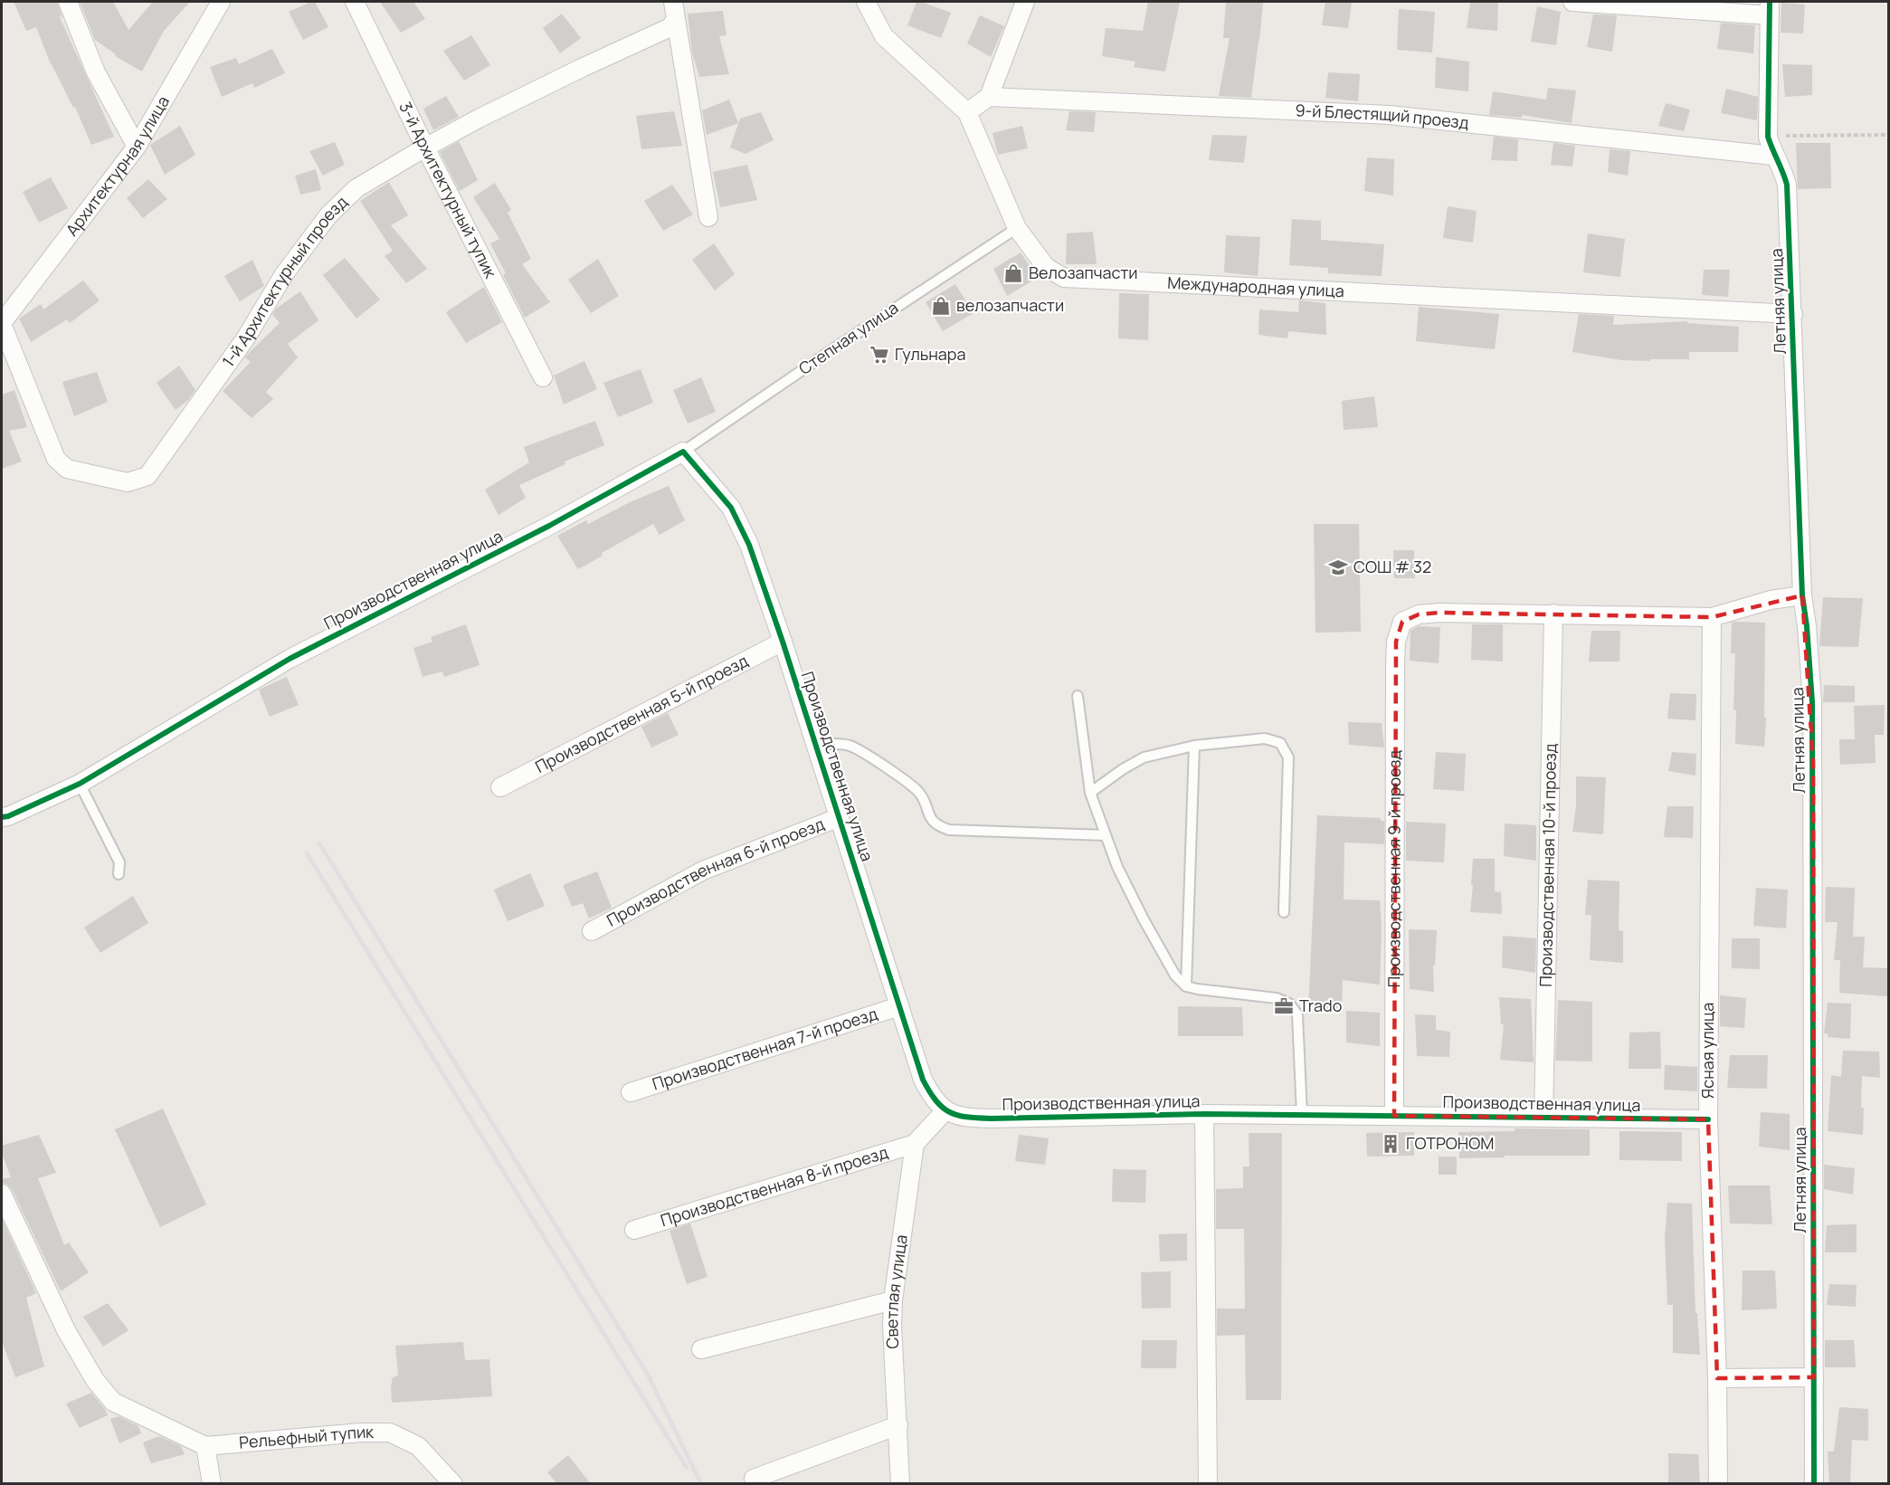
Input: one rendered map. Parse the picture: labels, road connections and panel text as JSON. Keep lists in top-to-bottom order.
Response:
{
  "streets": {
    "street": [
      "9-й Блестящий проезд",
      "Архитектурная улица",
      "3-й Архитектурный тупик",
      "1-й Архитектурный проезд",
      "Международная улица",
      "Летняя улица",
      "Производственная улица",
      "Производственная 5-й проезд",
      "Производственная 10-й проезд",
      "Производственная 9-й проезд",
      "Производственная 6-й проезд",
      "Производственная 7-й проезд",
      "Ясная улица",
      "Производственная 8-й проезд",
      "Светлая улица",
      "Рельефный тупик"
    ],
    "lane": ["Степная улица"]
  },
  "crossings": [
    ["9-й Блестящий проезд", "Летняя улица"],
    ["Архитектурная улица", "1-й Архитектурный проезд"],
    ["3-й Архитектурный тупик", "1-й Архитектурный проезд"],
    ["Международная улица", "Летняя улица"],
    ["Международная улица", "Степная улица"],
    ["Степная улица", "Производственная улица"],
    ["Производственная улица", "Производственная 5-й проезд"],
    ["Производственная улица", "Производственная 10-й проезд"],
    ["Производственная улица", "Производственная 9-й проезд"],
    ["Производственная улица", "Производственная 6-й проезд"],
    ["Производственная улица", "Производственная 7-й проезд"],
    ["Производственная улица", "Ясная улица"],
    ["Производственная 10-й проезд", "Производственная 9-й проезд"],
    ["Производственная 8-й проезд", "Светлая улица"]
  ],
  "places": {
    "shop": ["Велозапчасти", "велозапчасти"],
    "supermarket": ["Гульнара"],
    "school or university": ["СОШ # 32"],
    "office": ["Trado"],
    "building": ["ГОТРОНОМ"]
  }
}
